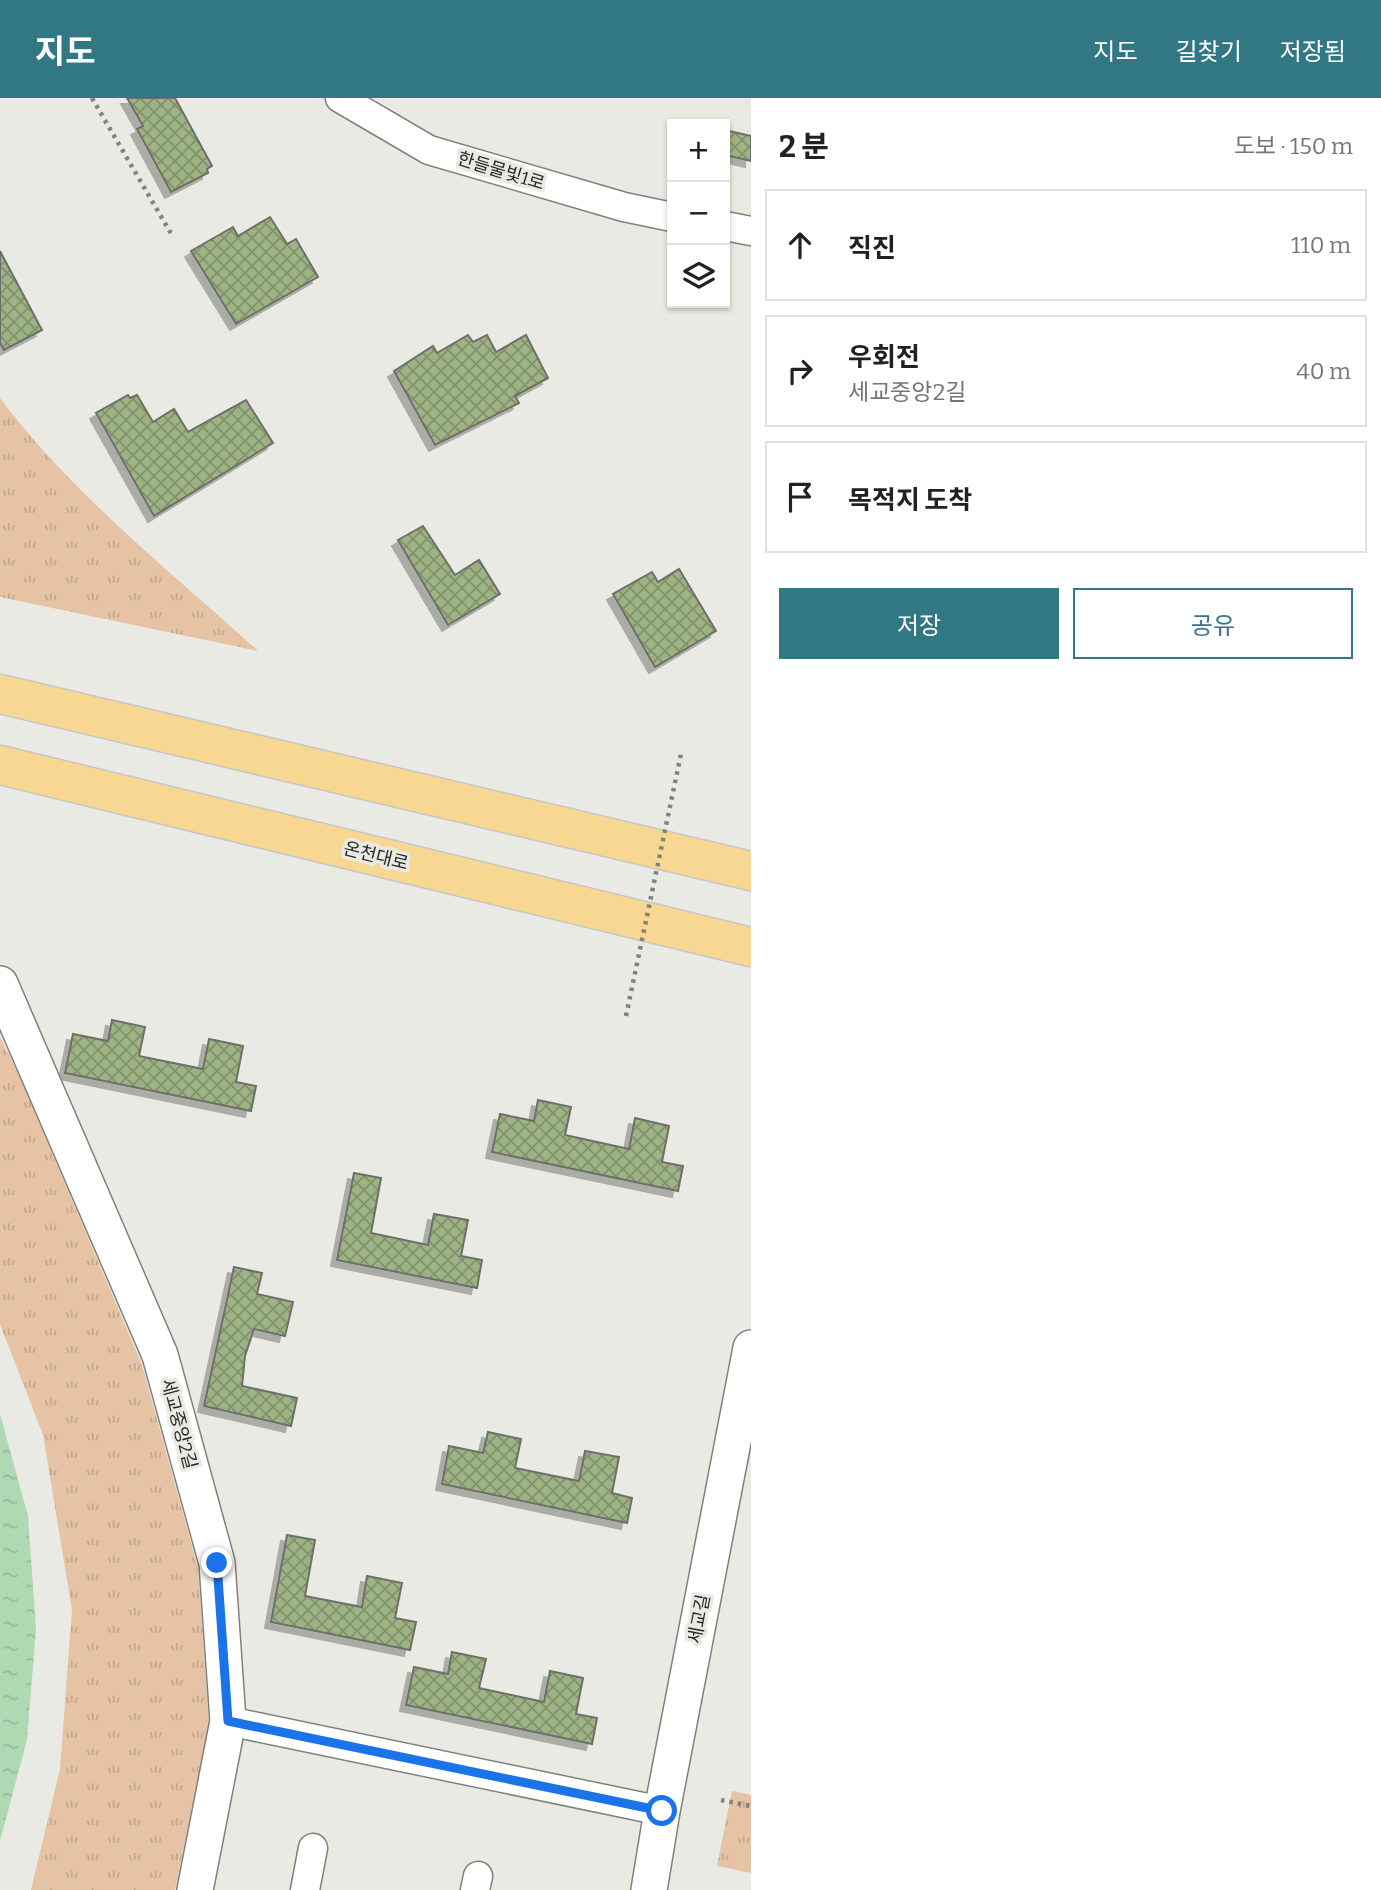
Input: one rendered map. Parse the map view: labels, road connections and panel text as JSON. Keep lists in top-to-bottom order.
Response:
{
  "streets": {
    "highway": ["온천대로"],
    "street": ["한들물빛1로", "세교중앙2길", "세교길"]
  },
  "page": {
    "header": "지도",
    "nav": ["지도", "길찾기", "저장됨"],
    "heading": ["2 분", "도보 · 150 m"],
    "map_buttons": ["+", "−"],
    "list": [
      ["직진", "110 m"],
      ["우회전", "세교중앙2길", "40 m"],
      "목적지 도착"
    ],
    "buttons": ["저장", "공유"]
  }
}
